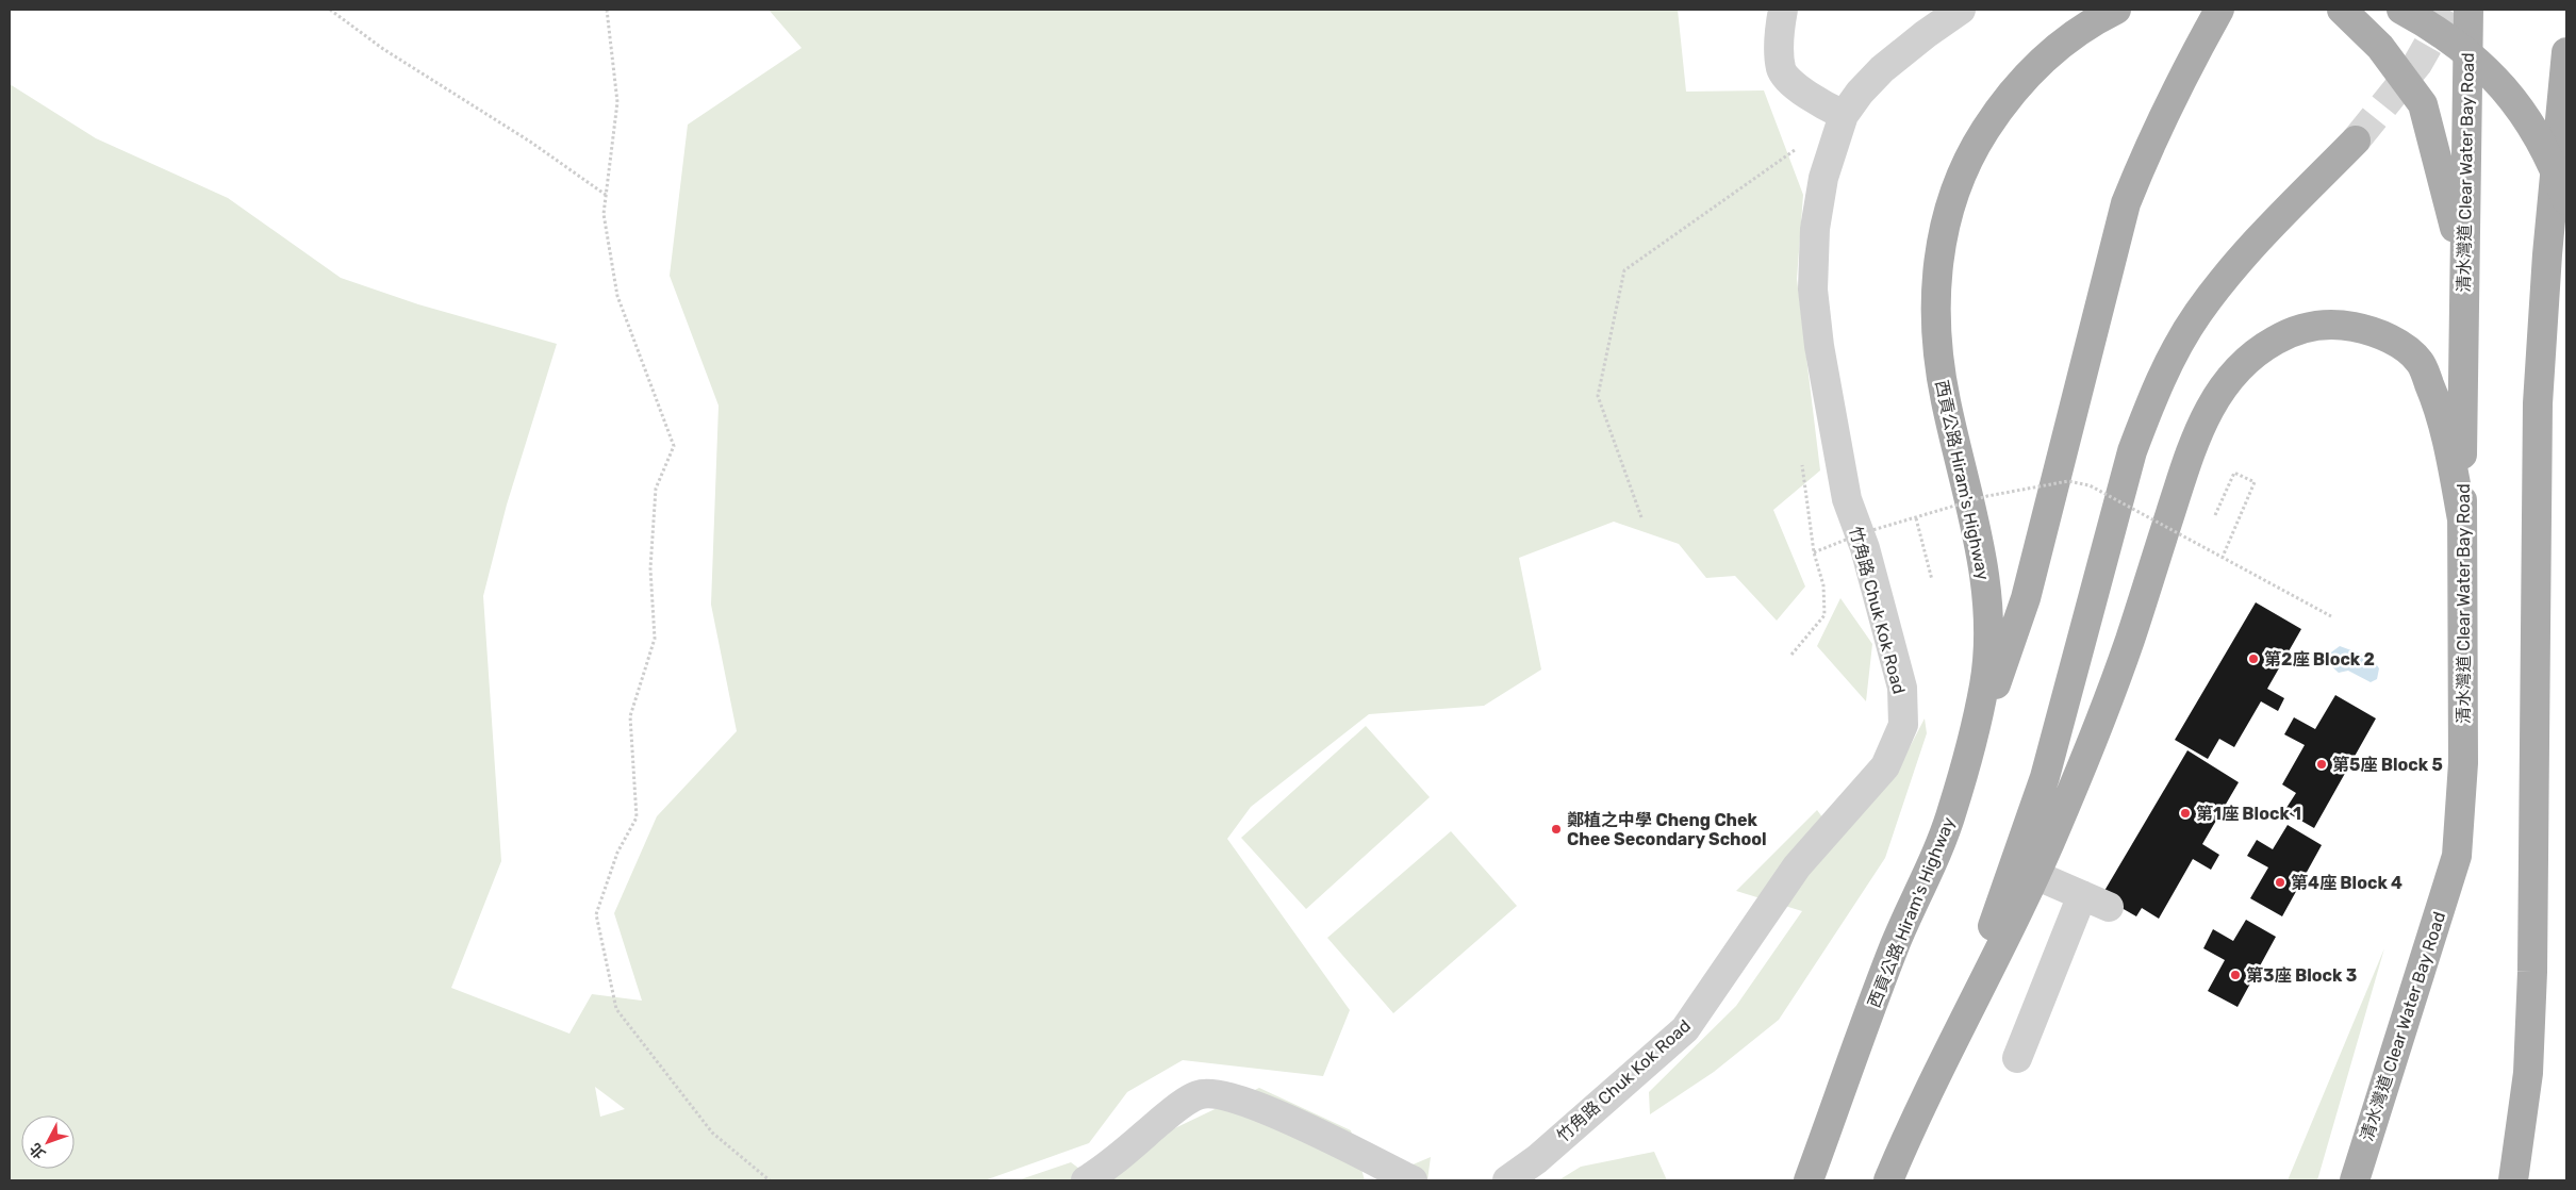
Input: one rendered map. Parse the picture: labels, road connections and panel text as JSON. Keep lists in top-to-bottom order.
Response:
{
  "streets": {
    "main road": ["清水灣道 Clear Water Bay Road", "西貢公路 Hiram's Highway"],
    "street": ["竹角路 Chuk Kok Road"]
  },
  "places": [
    "第2座 Block 2",
    "第5座 Block 5",
    "第1座 Block 1",
    "鄭植之中學 Cheng Chek Chee Secondary School",
    "第4座 Block 4",
    "第3座 Block 3"
  ],
  "north": "bottom left"
}
